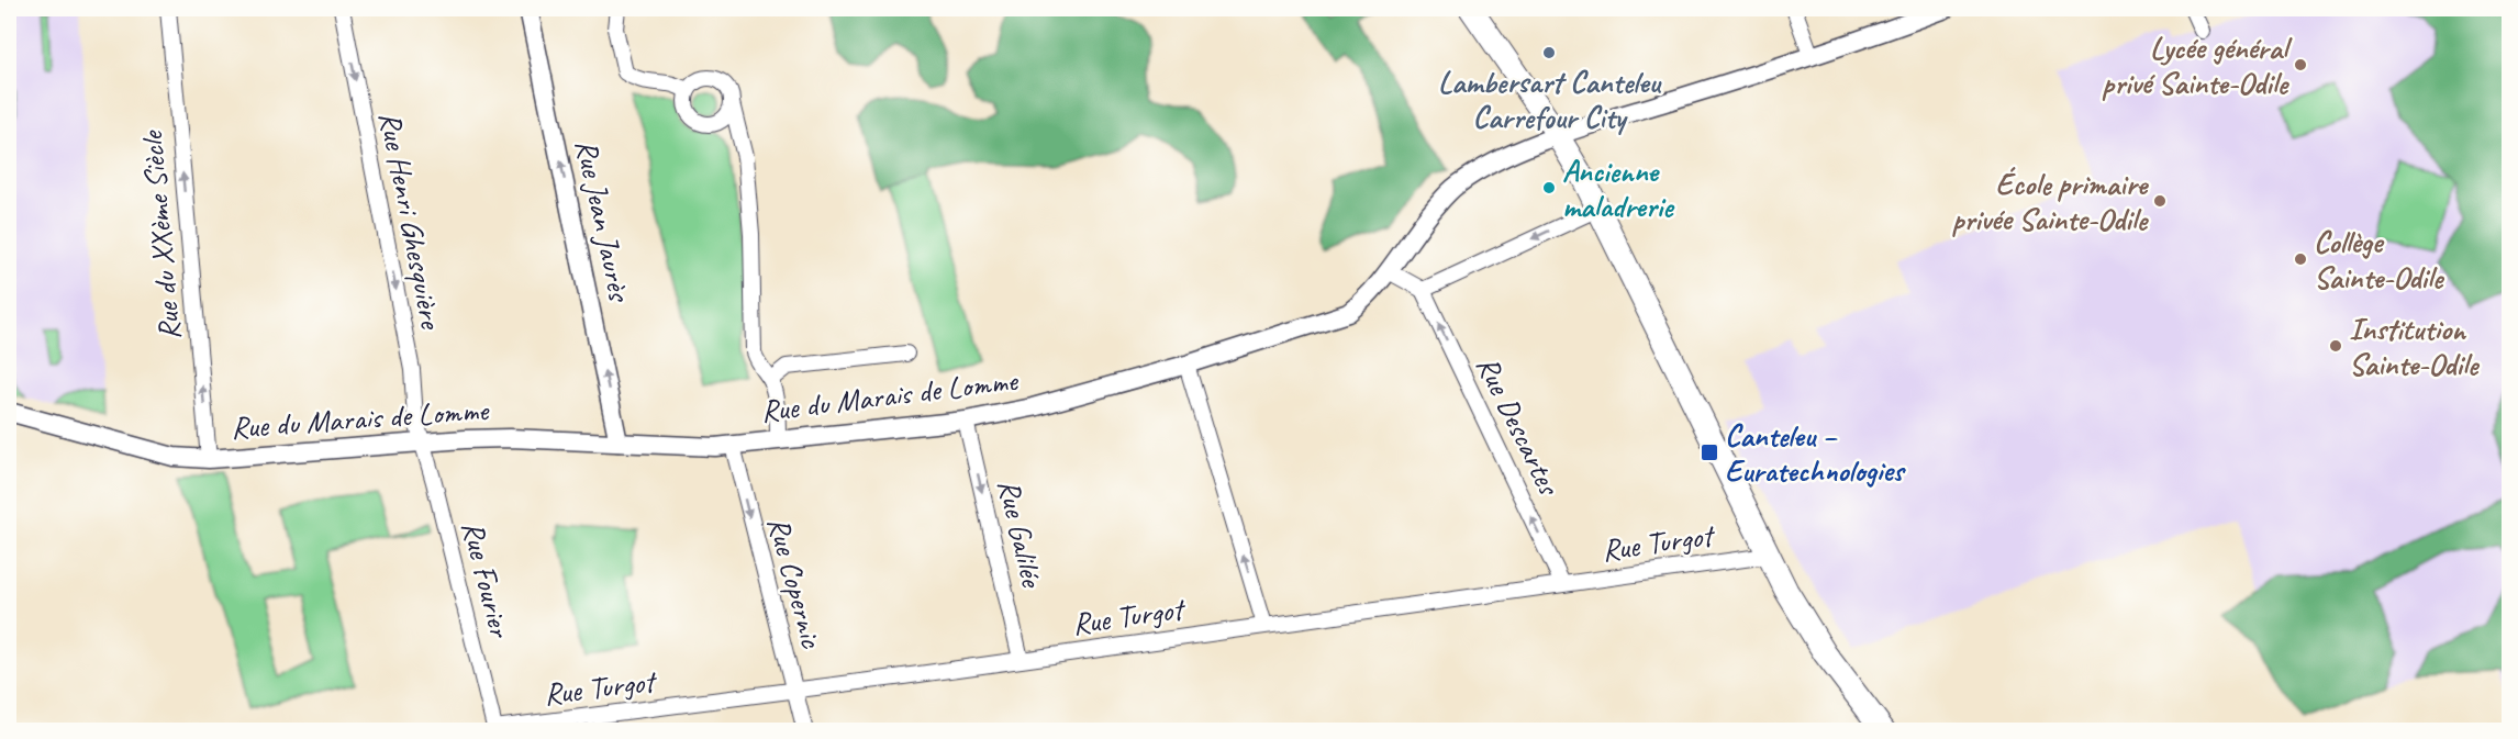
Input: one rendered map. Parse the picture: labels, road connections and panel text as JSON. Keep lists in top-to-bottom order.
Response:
{
  "streets": {
    "street": [
      "Rue Henri Ghesquière",
      "Rue Jean Jaurès",
      "Rue du XXème Siècle",
      "Rue du Marais de Lomme",
      "Rue Descartes",
      "Rue Galilée",
      "Rue Turgot",
      "Rue Fourier",
      "Rue Copernic"
    ]
  },
  "crossings": [
    ["Rue Henri Ghesquière", "Rue du Marais de Lomme"],
    ["Rue Henri Ghesquière", "Rue Fourier"],
    ["Rue Jean Jaurès", "Rue du Marais de Lomme"],
    ["Rue du XXème Siècle", "Rue du Marais de Lomme"],
    ["Rue du Marais de Lomme", "Rue Galilée"],
    ["Rue du Marais de Lomme", "Rue Fourier"],
    ["Rue du Marais de Lomme", "Rue Copernic"],
    ["Rue Descartes", "Rue Turgot"],
    ["Rue Galilée", "Rue Turgot"],
    ["Rue Turgot", "Rue Fourier"],
    ["Rue Turgot", "Rue Copernic"]
  ],
  "one_way": [
    "Rue Henri Ghesquière",
    "Rue du XXème Siècle",
    "Rue Descartes",
    "Rue Galilée",
    "Rue Copernic"
  ],
  "places": {
    "other": [
      "Lambersart Canteleu Carrefour City",
      "Lycée général privé Sainte-Odile",
      "Ancienne maladrerie",
      "École primaire privée Sainte-Odile",
      "Collège Sainte-Odile",
      "Institution Sainte-Odile"
    ],
    "transit": ["Canteleu – Euratechnologies"]
  }
}
